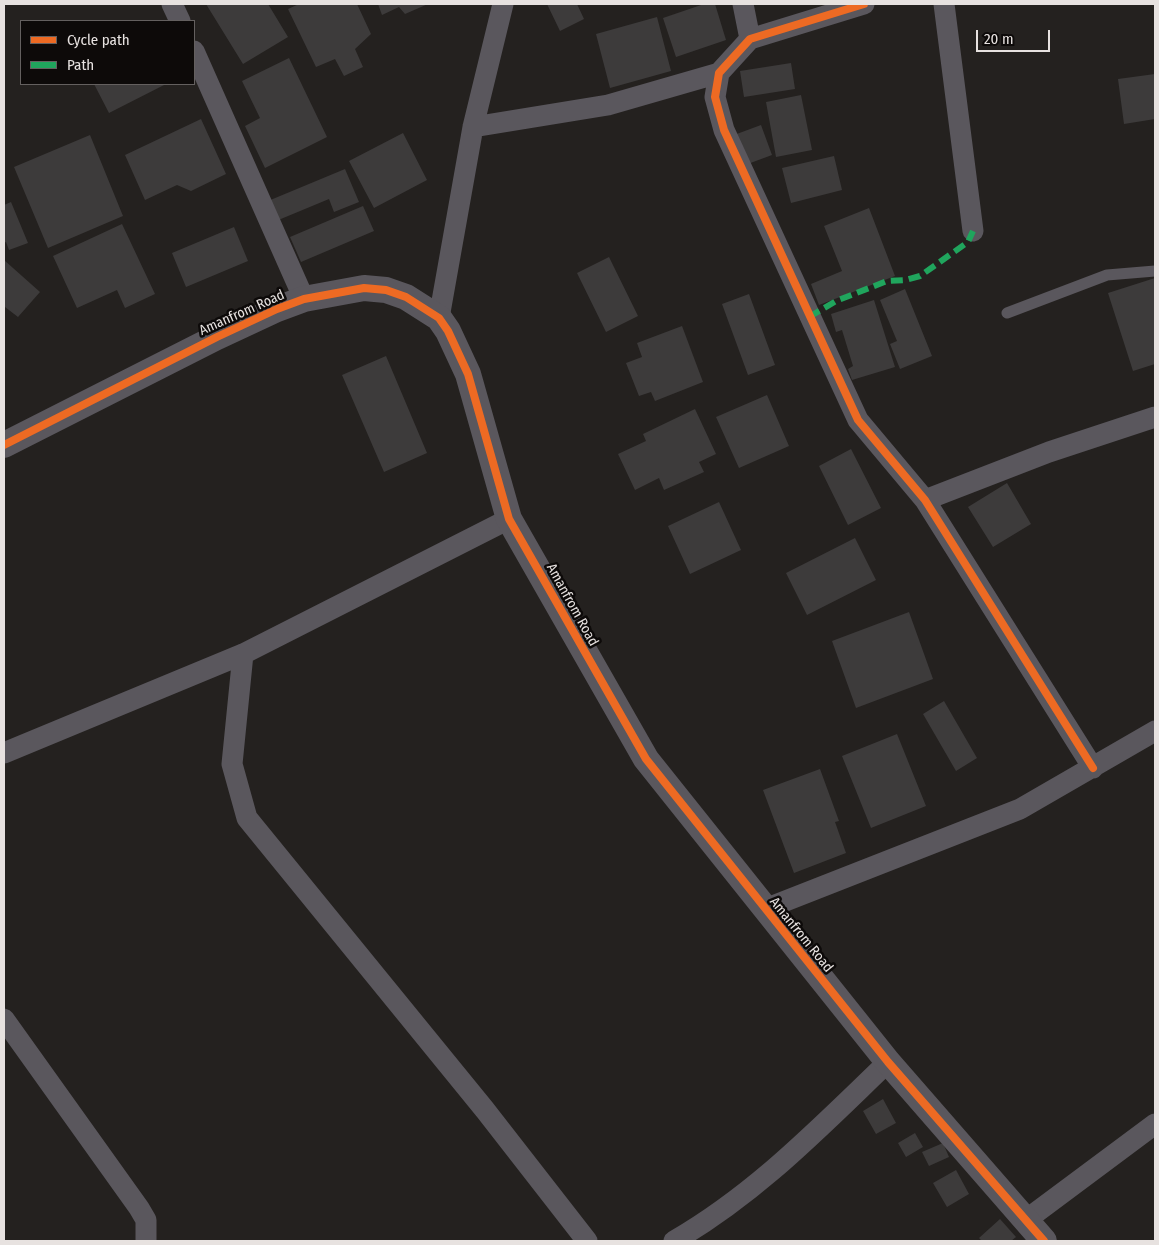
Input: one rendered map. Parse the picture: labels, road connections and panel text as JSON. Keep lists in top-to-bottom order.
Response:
{
  "streets": {
    "street": ["Amanfrom Road"]
  },
  "legend": ["Cycle path", "Path"],
  "scale_bar": "20 m"
}
